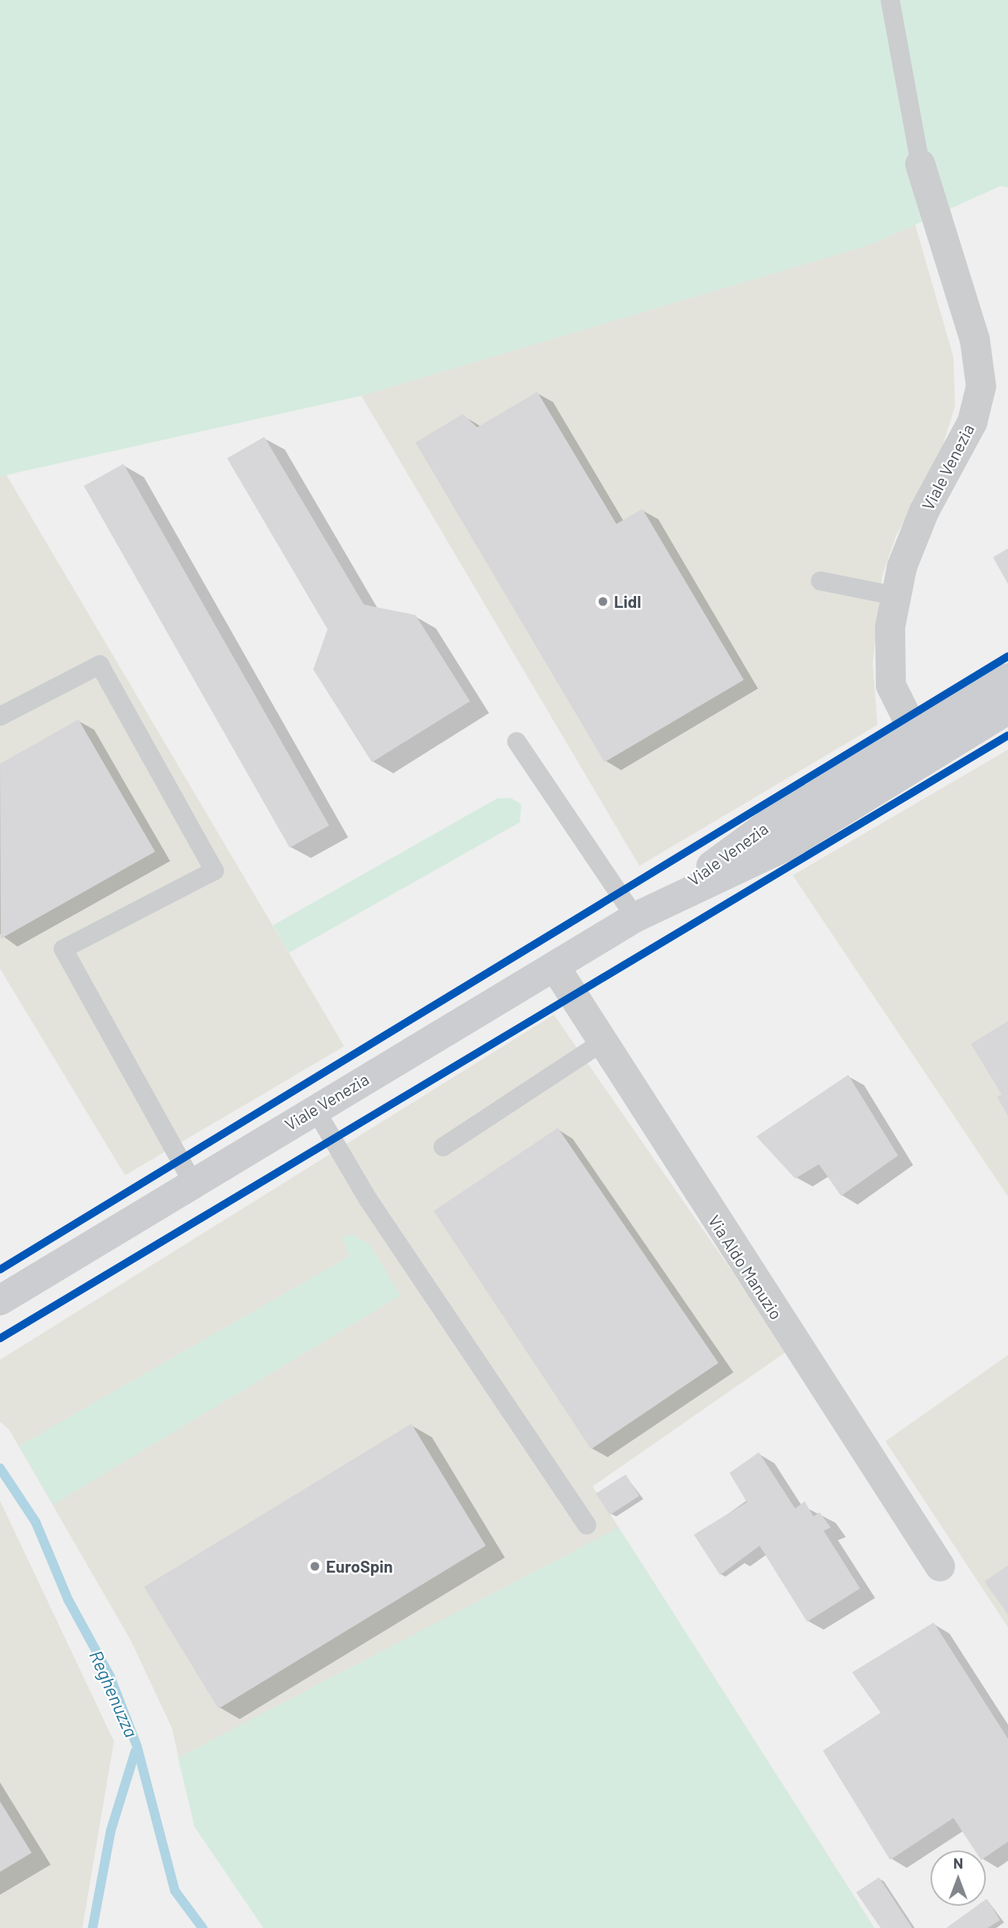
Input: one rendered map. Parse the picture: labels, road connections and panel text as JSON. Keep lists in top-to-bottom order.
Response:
{
  "streets": {
    "main road": ["Viale Venezia"],
    "street": ["Via Aldo Manuzio"]
  },
  "crossings": [
    ["Viale Venezia", "Via Aldo Manuzio"]
  ],
  "water": ["Reghenuzza"],
  "places": ["Lidl", "EuroSpin"],
  "north": "top"
}
